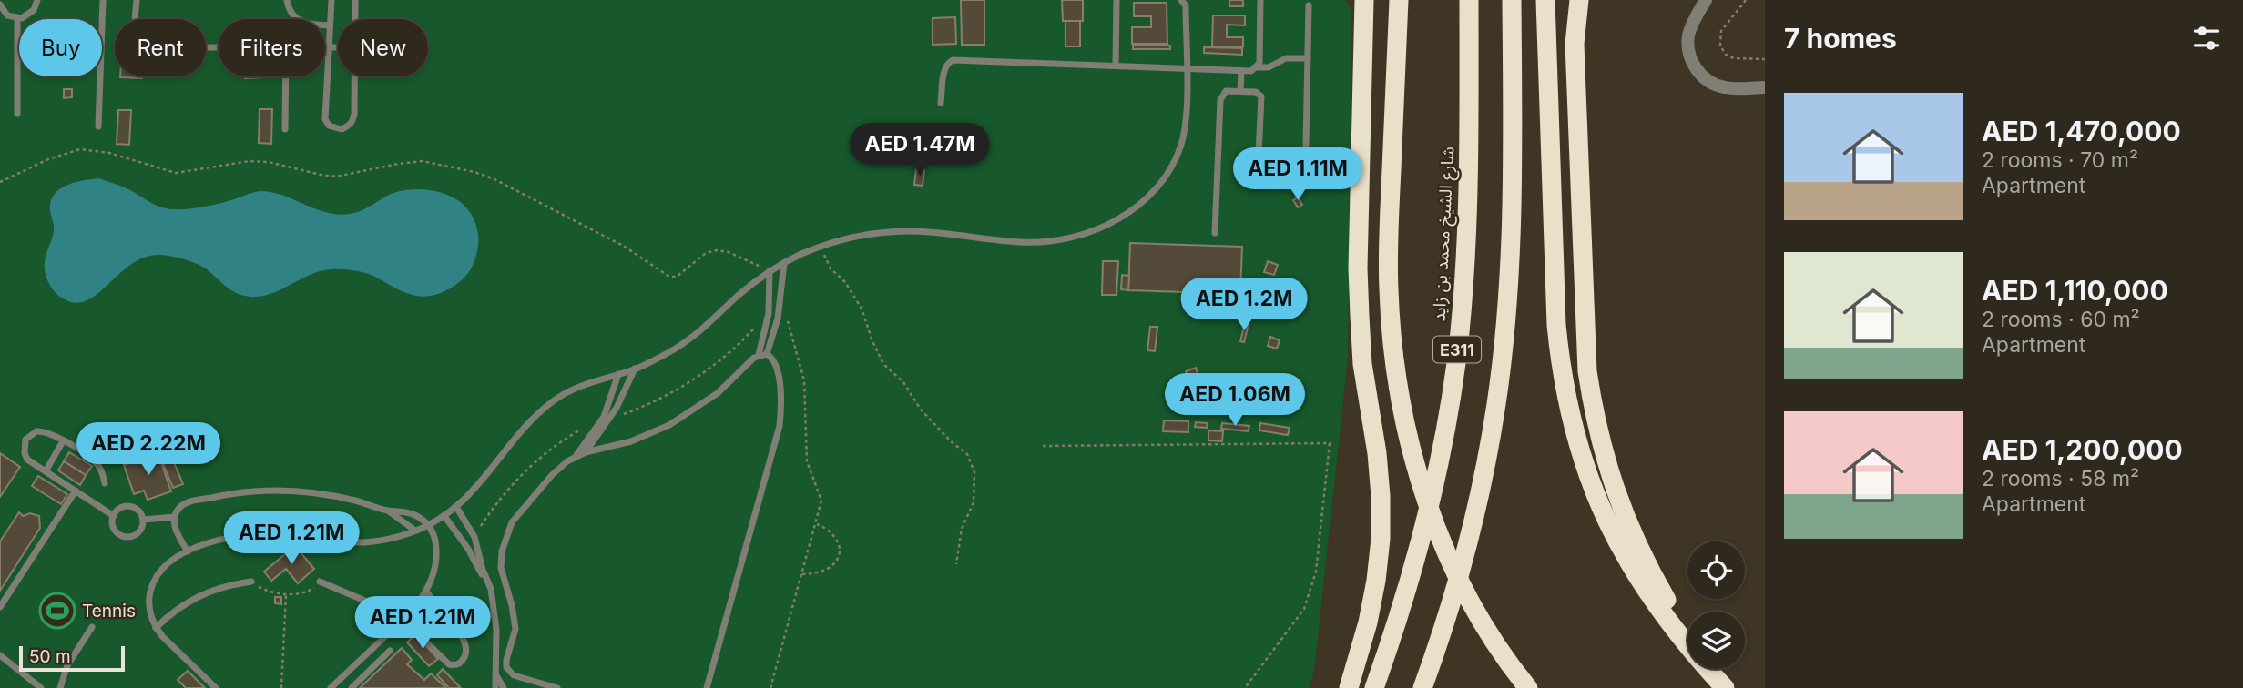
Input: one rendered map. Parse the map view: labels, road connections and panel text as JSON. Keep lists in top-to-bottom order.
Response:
{
  "streets": {
    "highway": ["شارع الشيخ محمد بن زايد", "E311"]
  },
  "places": {
    "sports": ["Tennis"]
  },
  "scale_bar": "50 m",
  "page": {
    "heading": "7 homes",
    "chip": [
      "Buy",
      "Rent",
      "Filters",
      "New"
    ],
    "list": [
      {
        "name": "AED 1,470,000",
        "note": "2 rooms · 70 m² · Apartment"
      },
      {
        "name": "AED 1,110,000",
        "note": "2 rooms · 60 m² · Apartment"
      },
      {
        "name": "AED 1,200,000",
        "note": "2 rooms · 58 m² · Apartment"
      }
    ],
    "price": [
      "AED 1.47M",
      "AED 1.11M",
      "AED 1.2M",
      "AED 1.06M",
      "AED 2.22M",
      "AED 1.21M",
      "AED 1.21M"
    ],
    "scale": "50 m"
  }
}
